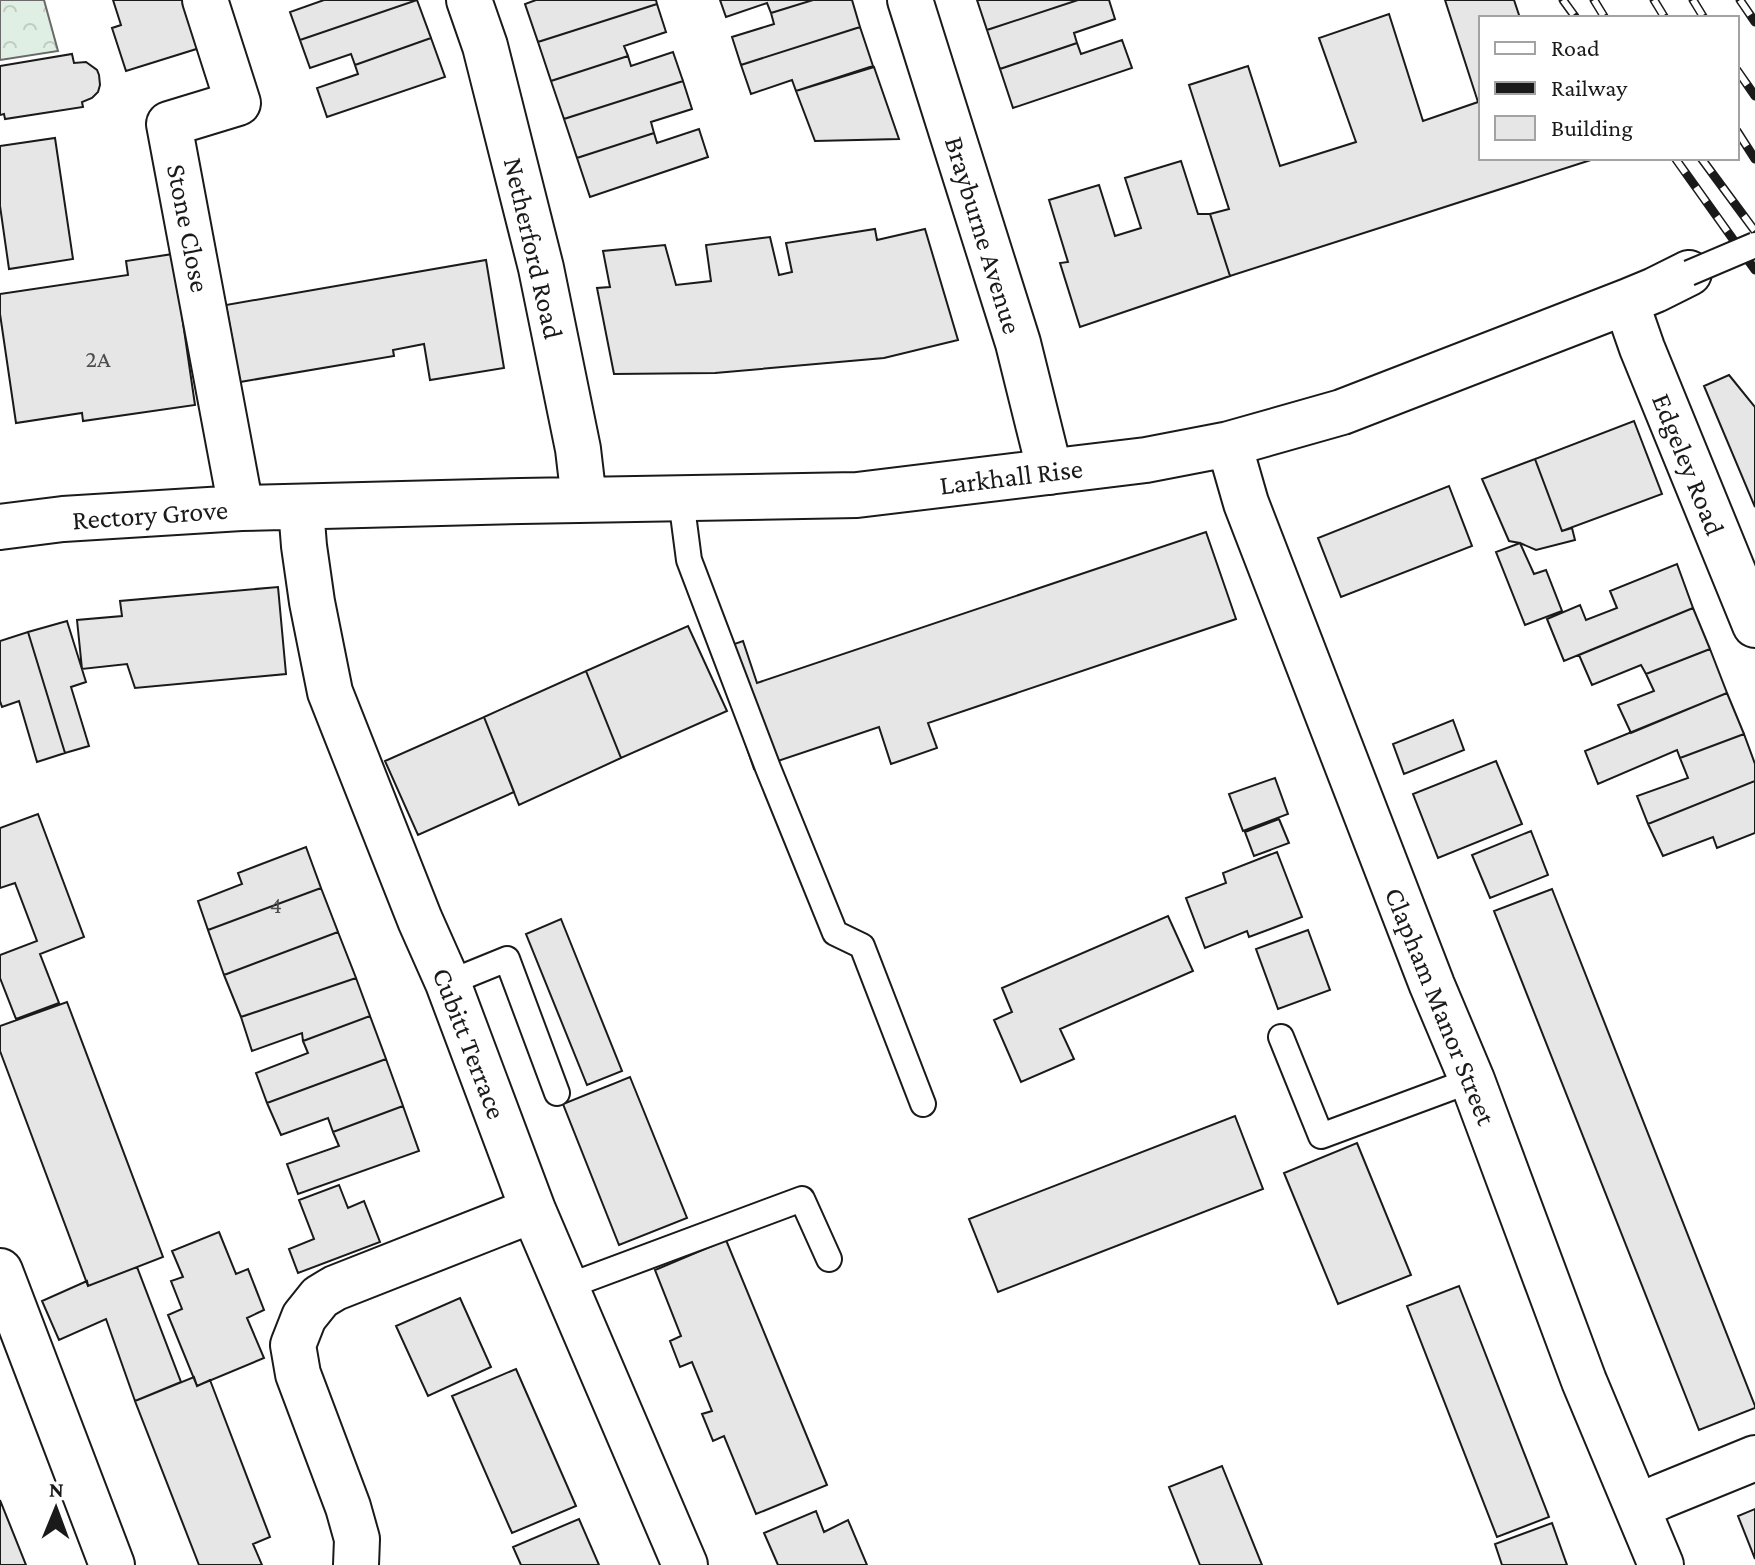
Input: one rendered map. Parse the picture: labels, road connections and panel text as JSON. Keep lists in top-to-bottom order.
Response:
{
  "streets": {
    "street": [
      "Stone Close",
      "Brayburne Avenue",
      "Netherford Road",
      "Edgeley Road",
      "Larkhall Rise",
      "Rectory Grove",
      "Clapham Manor Street",
      "Cubitt Terrace"
    ]
  },
  "crossings": [
    ["Stone Close", "Rectory Grove"],
    ["Brayburne Avenue", "Larkhall Rise"],
    ["Netherford Road", "Larkhall Rise"],
    ["Edgeley Road", "Larkhall Rise"],
    ["Larkhall Rise", "Rectory Grove"],
    ["Larkhall Rise", "Clapham Manor Street"],
    ["Larkhall Rise", "Cubitt Terrace"],
    ["Rectory Grove", "Cubitt Terrace"]
  ],
  "house_numbers": ["2A", "4"],
  "legend": ["Road", "Railway", "Building"],
  "north": "top"
}
